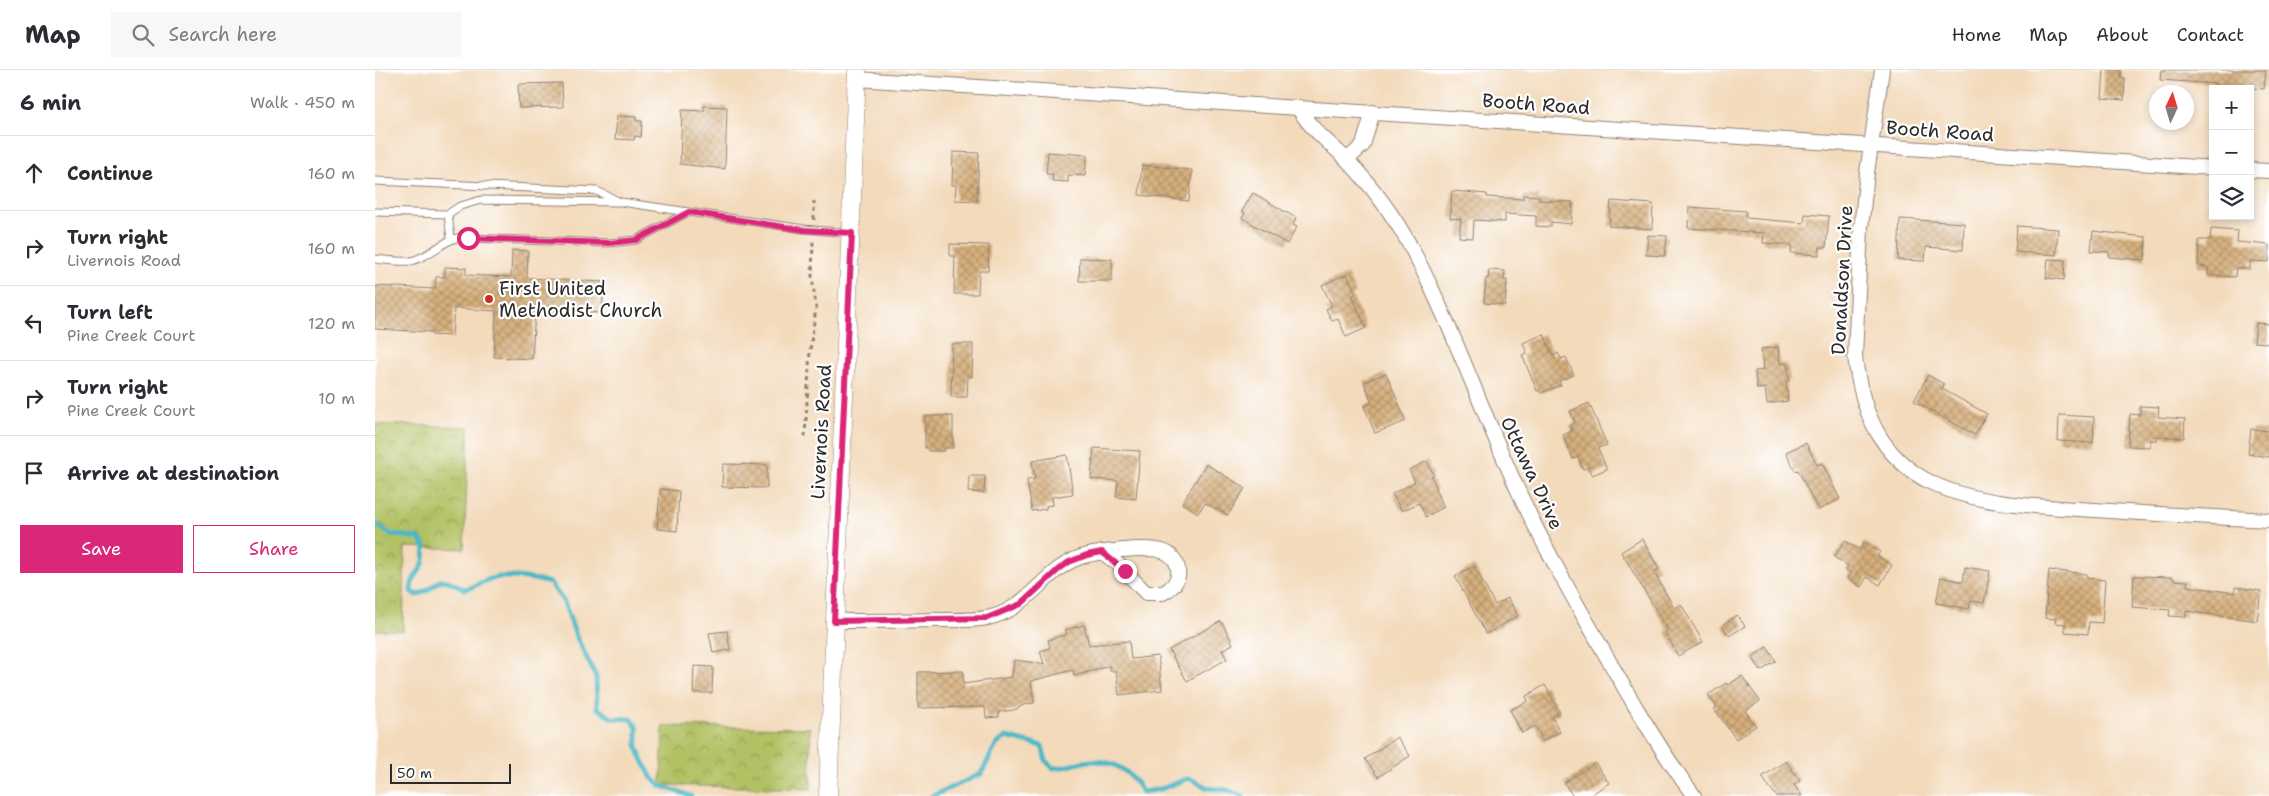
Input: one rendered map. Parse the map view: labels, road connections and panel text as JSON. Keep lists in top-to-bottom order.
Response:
{
  "streets": {
    "street": [
      "Booth Road",
      "Donaldson Drive",
      "Livernois Road",
      "Ottawa Drive"
    ]
  },
  "crossings": [
    ["Booth Road", "Donaldson Drive"],
    ["Booth Road", "Livernois Road"],
    ["Booth Road", "Ottawa Drive"]
  ],
  "places": ["First United Methodist Church"],
  "scale_bar": "50 m",
  "north": "top",
  "page": {
    "header": "Map",
    "search": "Search here",
    "nav": [
      "Home",
      "Map",
      "About",
      "Contact"
    ],
    "heading": ["6 min", "Walk · 450 m"],
    "map_buttons": ["+", "−"],
    "list": [
      ["Continue", "160 m"],
      ["Turn right", "Livernois Road", "160 m"],
      ["Turn left", "Pine Creek Court", "120 m"],
      ["Turn right", "Pine Creek Court", "10 m"],
      "Arrive at destination"
    ],
    "buttons": ["Save", "Share"],
    "scale": "50 m"
  }
}
